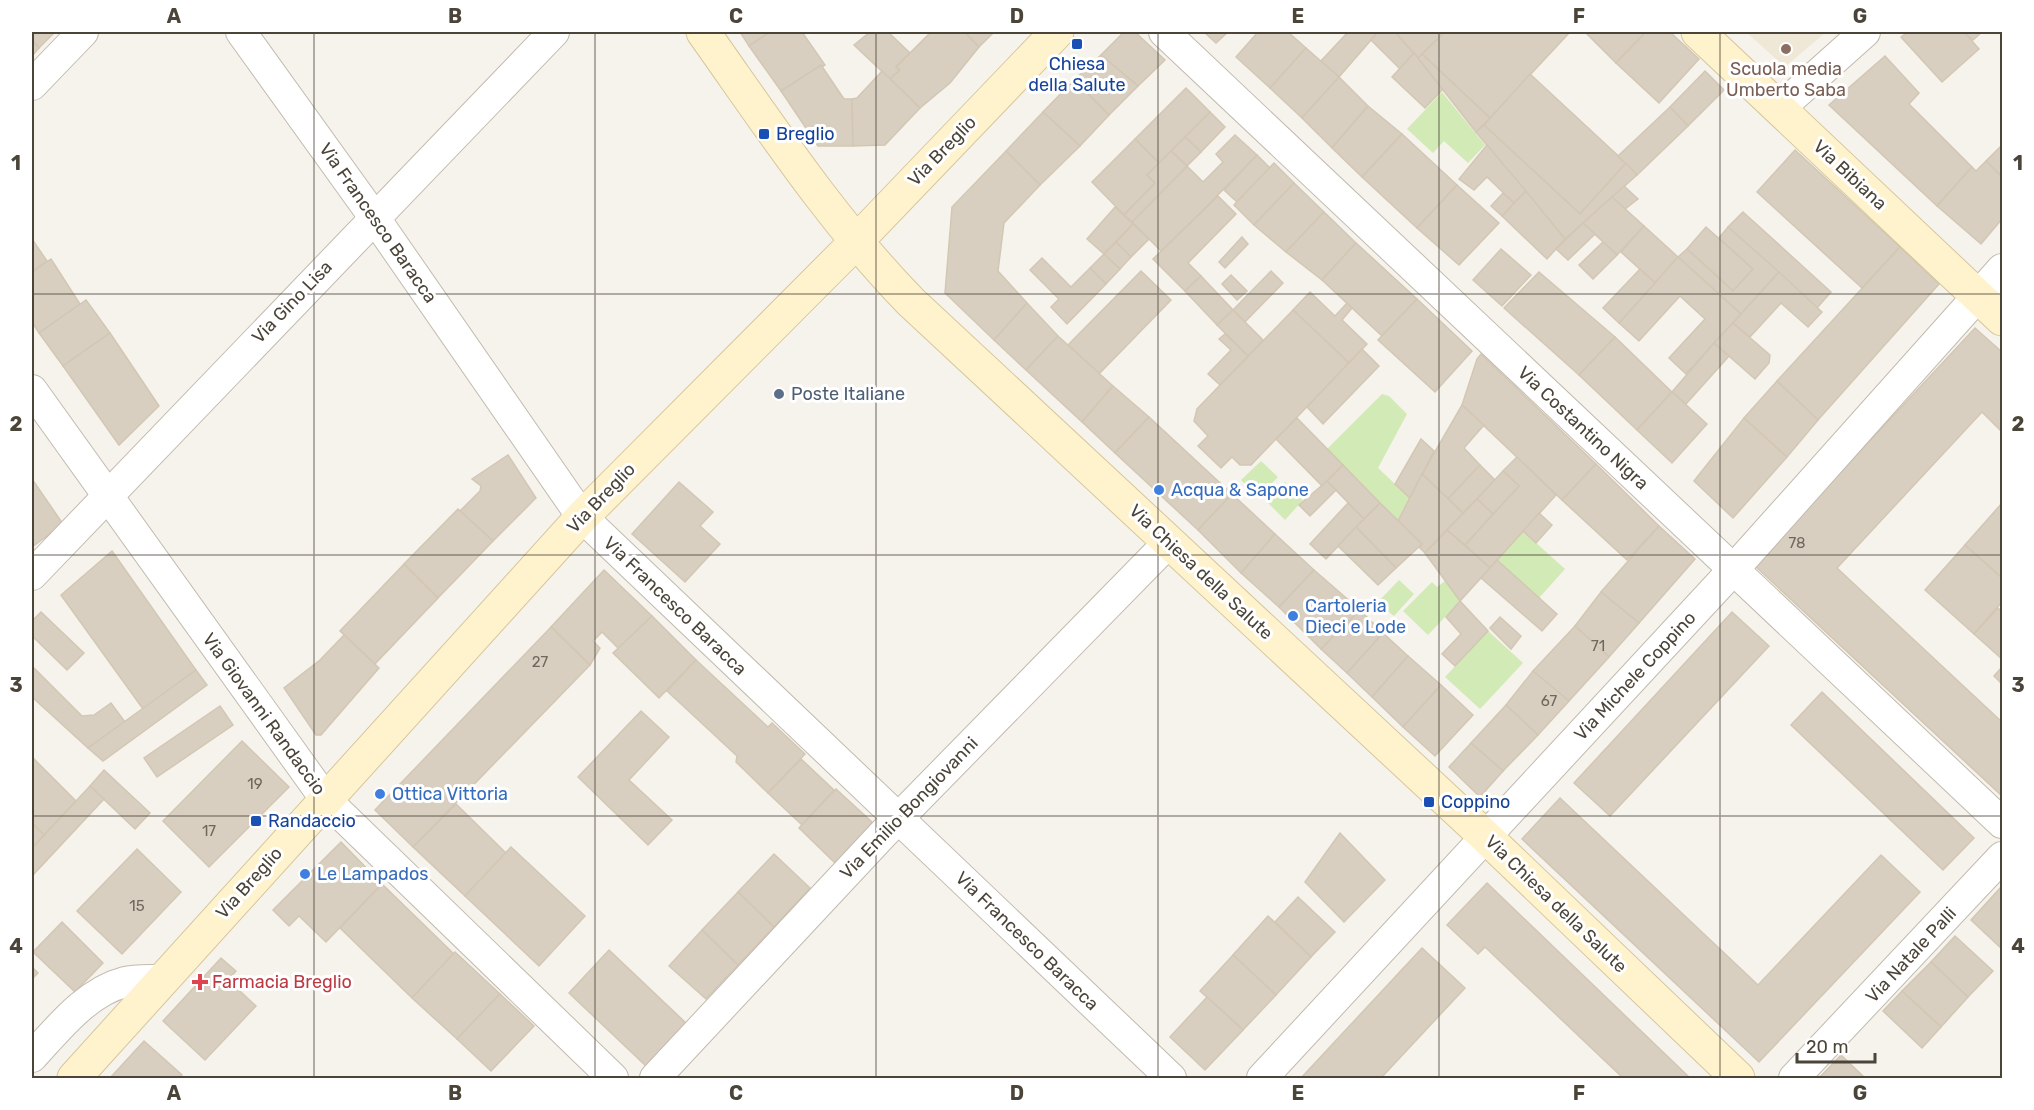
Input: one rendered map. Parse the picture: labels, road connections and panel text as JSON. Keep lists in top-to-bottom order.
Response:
{
  "streets": {
    "street": [
      "Via Breglio",
      "Via Bibiana",
      "Via Francesco Baracca",
      "Via Gino Lisa",
      "Via Costantino Nigra",
      "Via Chiesa della Salute",
      "Via Michele Coppino",
      "Via Giovanni Randaccio",
      "Via Emilio Bongiovanni",
      "Via Natale Palli"
    ]
  },
  "crossings": [
    ["Via Breglio", "Via Francesco Baracca"],
    ["Via Breglio", "Via Chiesa della Salute"],
    ["Via Breglio", "Via Giovanni Randaccio"],
    ["Via Bibiana", "Via Michele Coppino"],
    ["Via Francesco Baracca", "Via Gino Lisa"],
    ["Via Francesco Baracca", "Via Emilio Bongiovanni"],
    ["Via Gino Lisa", "Via Giovanni Randaccio"],
    ["Via Costantino Nigra", "Via Michele Coppino"],
    ["Via Chiesa della Salute", "Via Michele Coppino"],
    ["Via Chiesa della Salute", "Via Emilio Bongiovanni"]
  ],
  "places": {
    "transit": [
      "Chiesa della Salute",
      "Breglio",
      "Coppino",
      "Randaccio"
    ],
    "other": [
      "Scuola media Umberto Saba",
      "Poste Italiane",
      "Acqua & Sapone",
      "Cartoleria Dieci e Lode",
      "Ottica Vittoria",
      "Le Lampados"
    ],
    "health": ["Farmacia Breglio"]
  },
  "house_numbers": [
    "78",
    "71",
    "27",
    "67",
    "19",
    "17",
    "15"
  ],
  "scale_bar": "20 m",
  "grid": {
    "columns": [
      "A",
      "B",
      "C",
      "D",
      "E",
      "F",
      "G"
    ],
    "rows": [
      "1",
      "2",
      "3",
      "4"
    ]
  }
}
